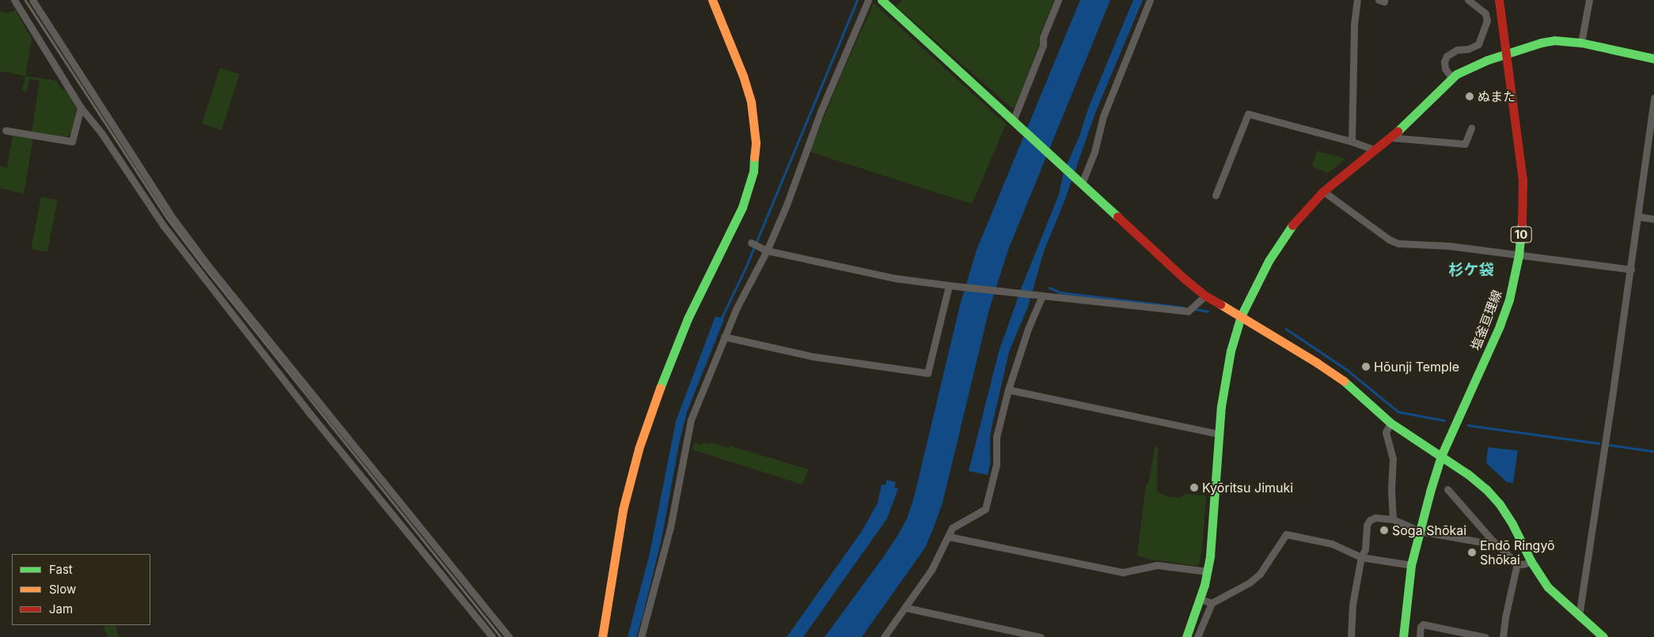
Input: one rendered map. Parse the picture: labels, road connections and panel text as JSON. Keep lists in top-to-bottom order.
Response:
{
  "streets": {
    "street": ["10", "塩釜亘理線"]
  },
  "districts": ["杉ケ袋"],
  "places": [
    "ぬまた",
    "Hōunji Temple",
    "Kyōritsu Jimuki",
    "Soga Shōkai",
    "Endō Ringyō Shōkai"
  ],
  "legend": ["Fast", "Slow", "Jam"]
}
